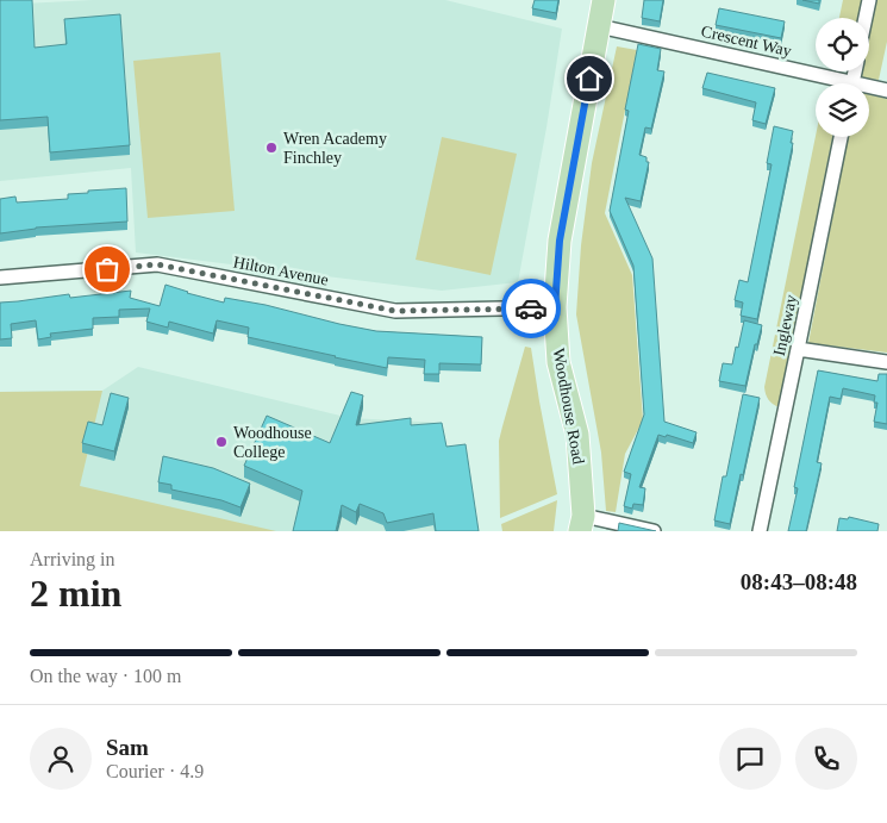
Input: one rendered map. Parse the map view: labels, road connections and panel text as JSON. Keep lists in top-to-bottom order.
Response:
{
  "streets": {
    "main road": ["Woodhouse Road"],
    "street": ["Crescent Way", "Hilton Avenue", "Ingleway"]
  },
  "crossings": [
    ["Crescent Way", "Woodhouse Road"],
    ["Hilton Avenue", "Woodhouse Road"]
  ],
  "places": ["Wren Academy Finchley", "Woodhouse College"],
  "page": {
    "heading": ["2 min", "Arriving in", "08:43–08:48"],
    "panel": ["Sam", "Courier · 4.9"],
    "bar": "On the way · 100 m"
  }
}
